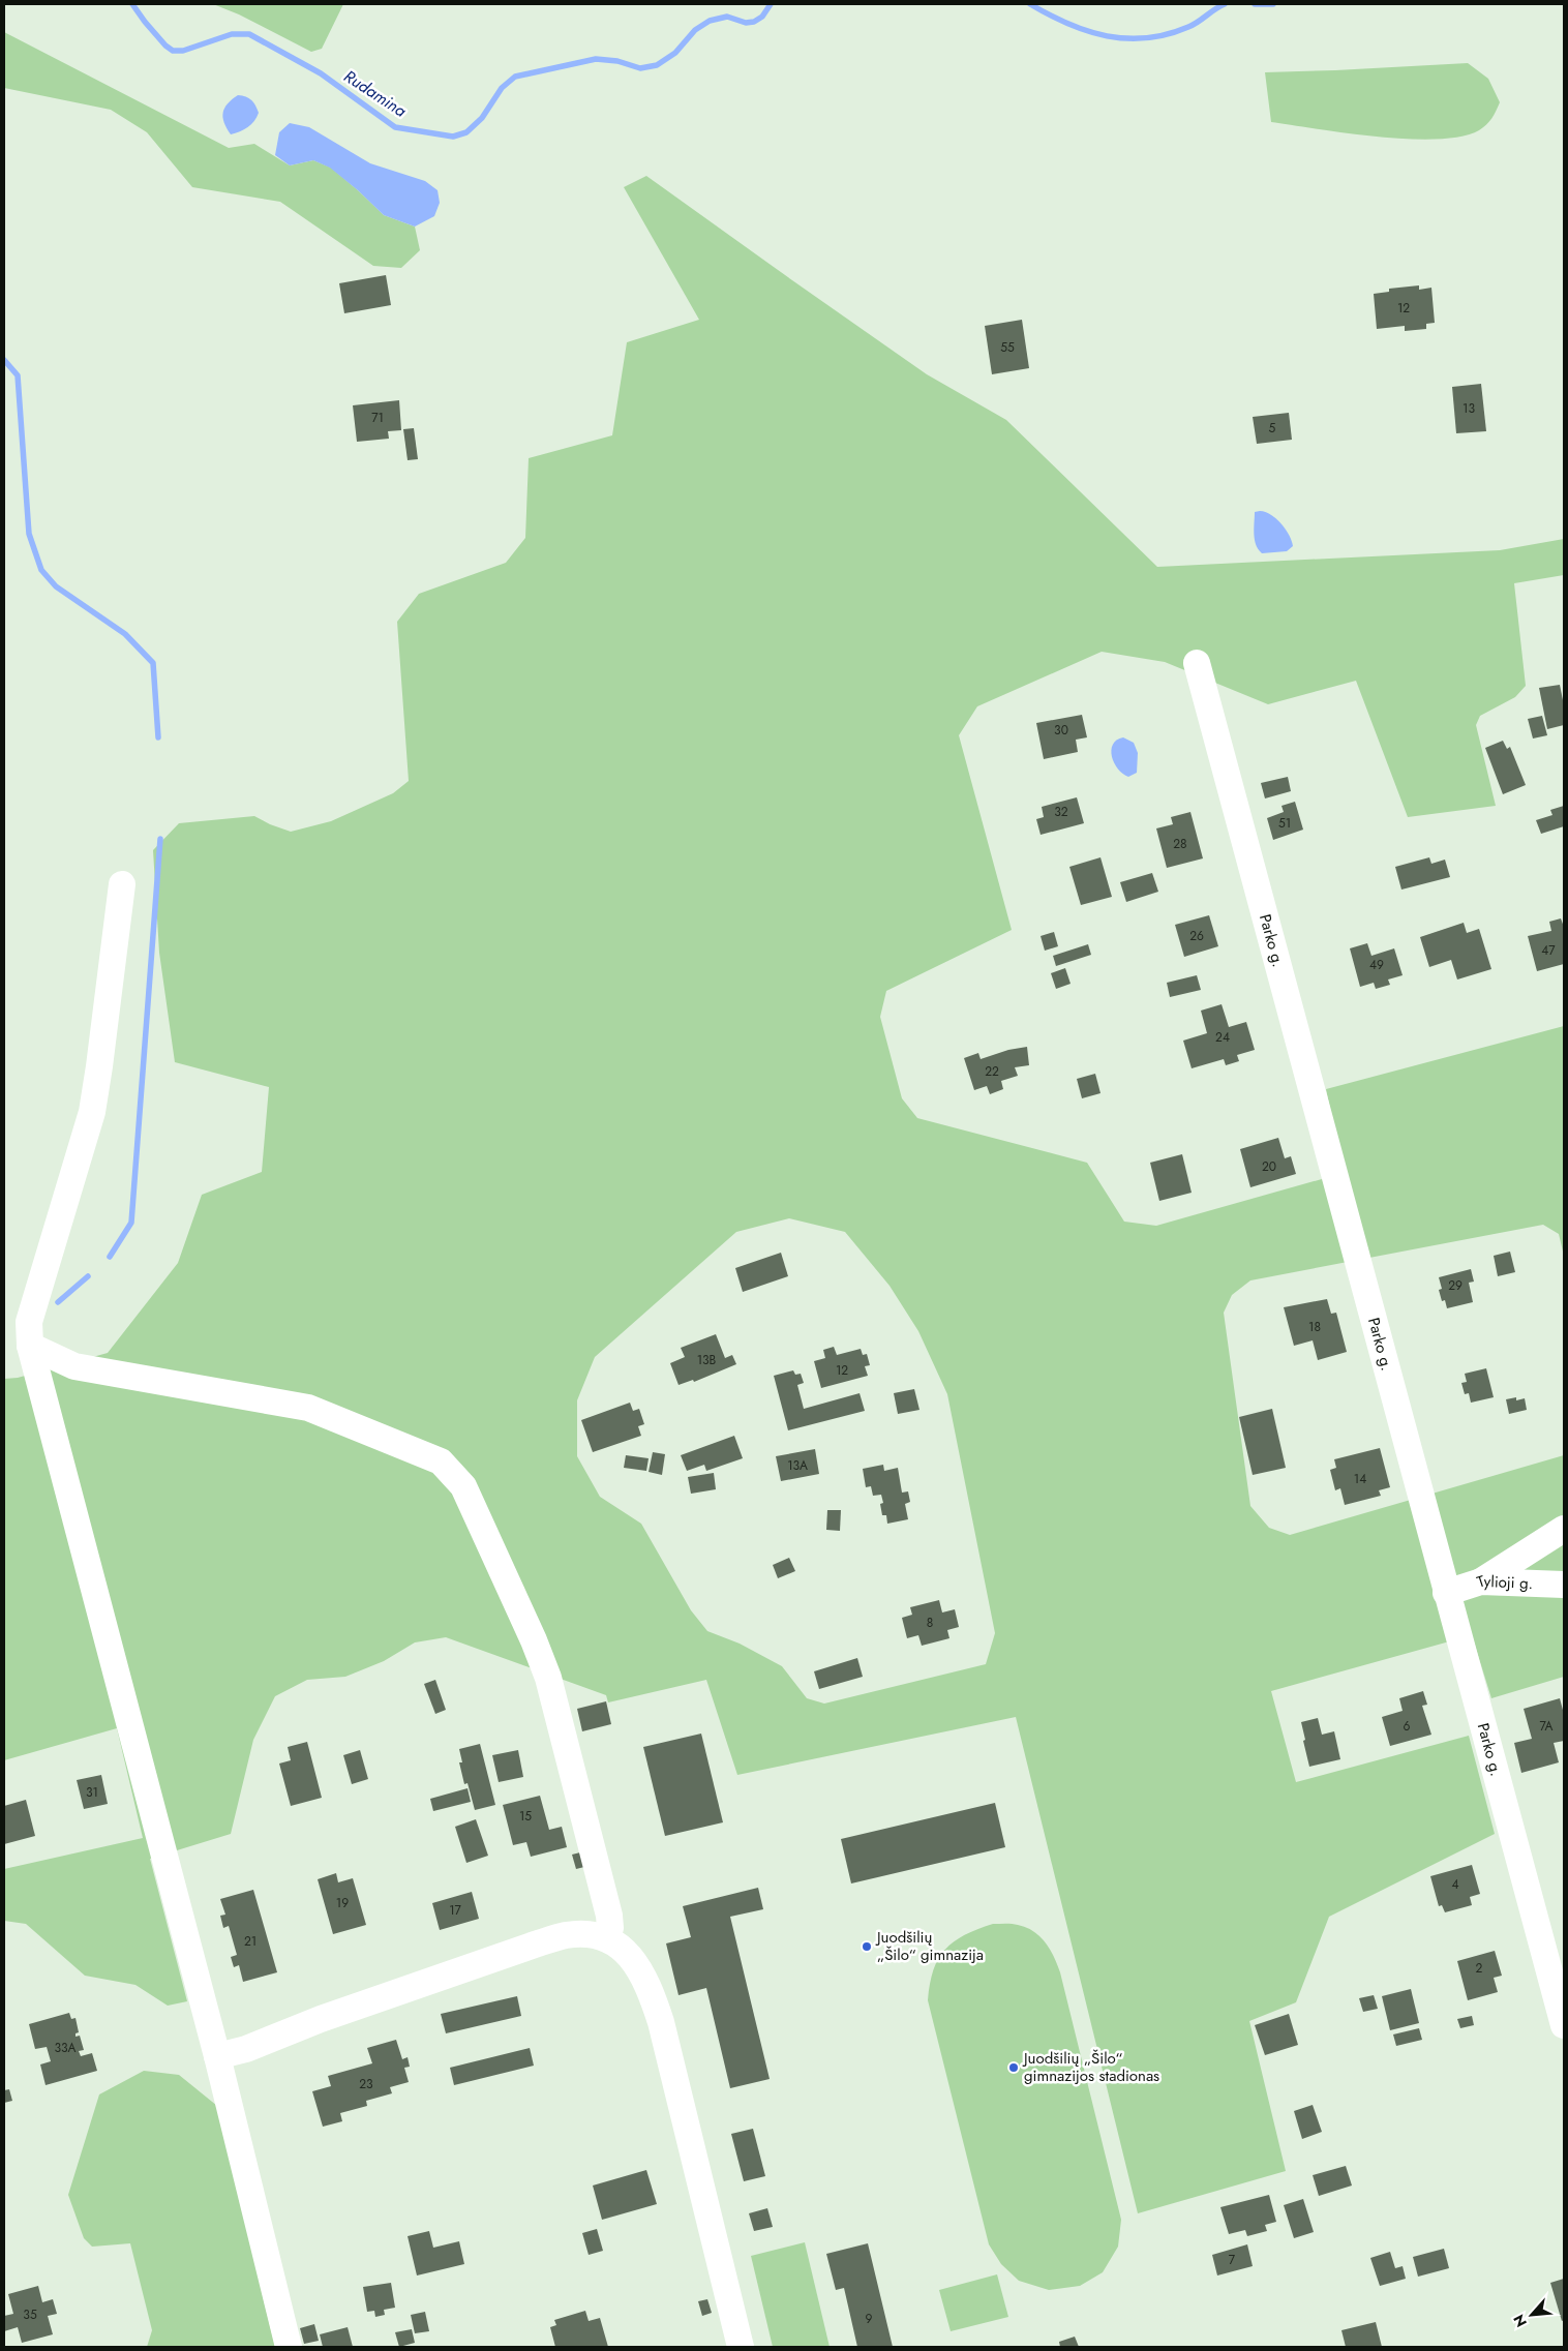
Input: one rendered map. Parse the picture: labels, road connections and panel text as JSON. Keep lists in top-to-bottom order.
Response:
{
  "streets": {
    "street": ["Parko g.", "Tylioji g."]
  },
  "crossings": [
    ["Parko g.", "Tylioji g."]
  ],
  "water": ["Rudamina"],
  "places": ["Juodšilių „Šilo“ gimnazija", "Juodšilių „Šilo“ gimnazijos stadionas"],
  "house_numbers": [
    "12",
    "55",
    "13",
    "71",
    "5",
    "30",
    "32",
    "51",
    "28",
    "26",
    "47",
    "49",
    "24",
    "22",
    "20",
    "29",
    "18",
    "13B",
    "12",
    "13A",
    "14",
    "8",
    "6",
    "7A",
    "31",
    "15",
    "4",
    "19",
    "17",
    "21",
    "2",
    "33A",
    "23",
    "7",
    "35",
    "9"
  ],
  "north": "bottom left"
}
